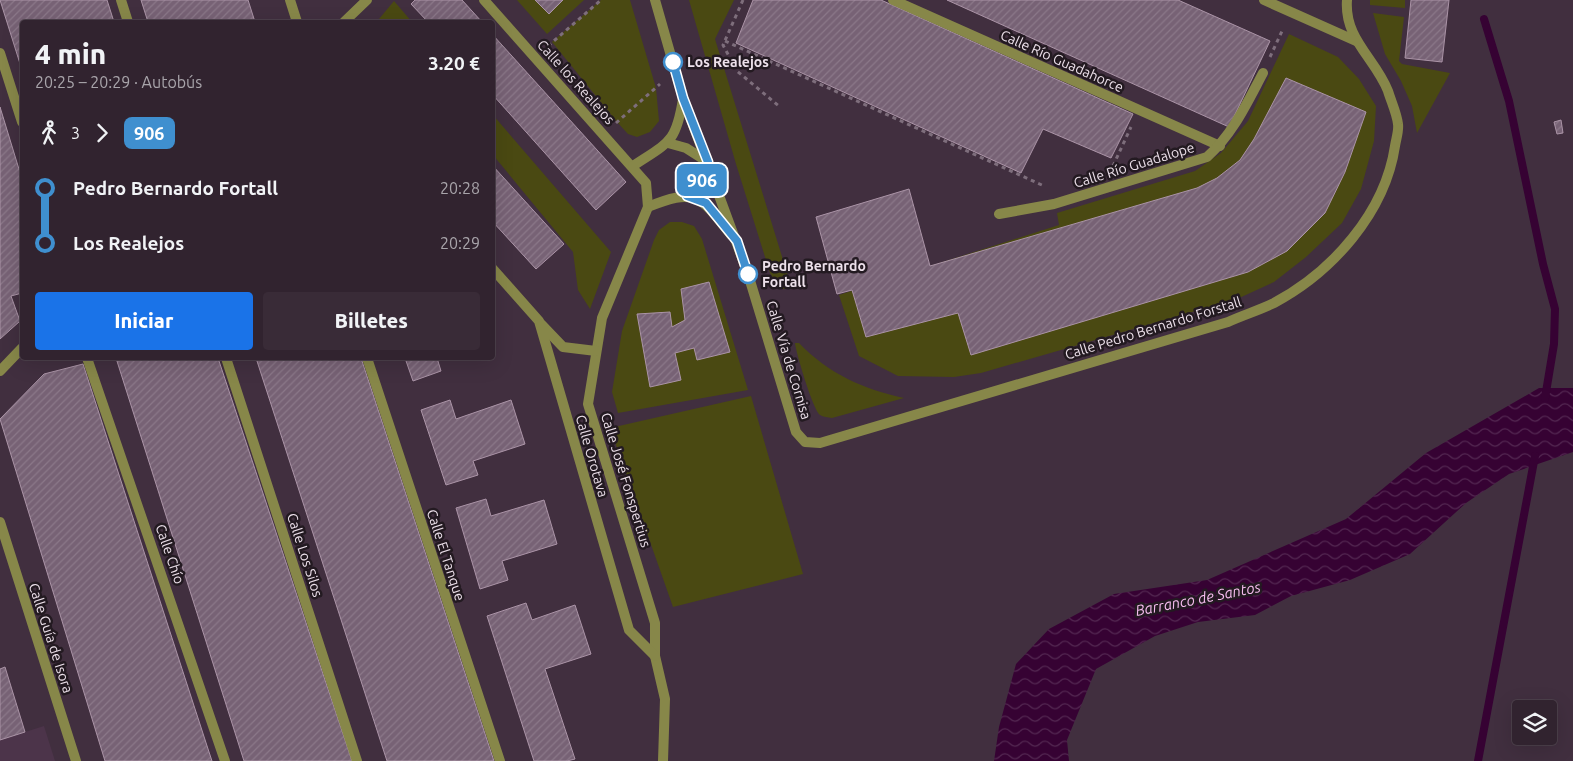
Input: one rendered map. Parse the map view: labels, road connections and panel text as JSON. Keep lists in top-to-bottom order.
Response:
{
  "streets": {
    "street": [
      "Calle Río Guadahorce",
      "Calle los Realejos",
      "Calle Río Guadalope",
      "Calle Pedro Bernardo Forstall",
      "Calle Vía de Cornisa",
      "Calle Orotava",
      "Calle José Fonspertius",
      "Calle Chío",
      "Calle Los Silos",
      "Calle El Tanque",
      "Calle Guía de Isora"
    ]
  },
  "crossings": [
    ["Calle Río Guadahorce", "Calle Río Guadalope"],
    ["Calle los Realejos", "Calle José Fonspertius"],
    ["Calle Pedro Bernardo Forstall", "Calle Vía de Cornisa"],
    ["Calle Orotava", "Calle José Fonspertius"]
  ],
  "water": ["Barranco de Santos"],
  "places": ["Los Realejos", "Pedro Bernardo Fortall"],
  "lines": ["bus line 906"],
  "page": {
    "on_map": "906",
    "heading": ["4 min", "20:25 – 20:29 · Autobús", "3.20 €"],
    "legs": ["3", "906"],
    "list": [
      {
        "name": "Pedro Bernardo Fortall",
        "value": "20:28"
      },
      {
        "name": "Los Realejos",
        "value": "20:29"
      }
    ],
    "buttons": ["Iniciar", "Billetes"]
  }
}
